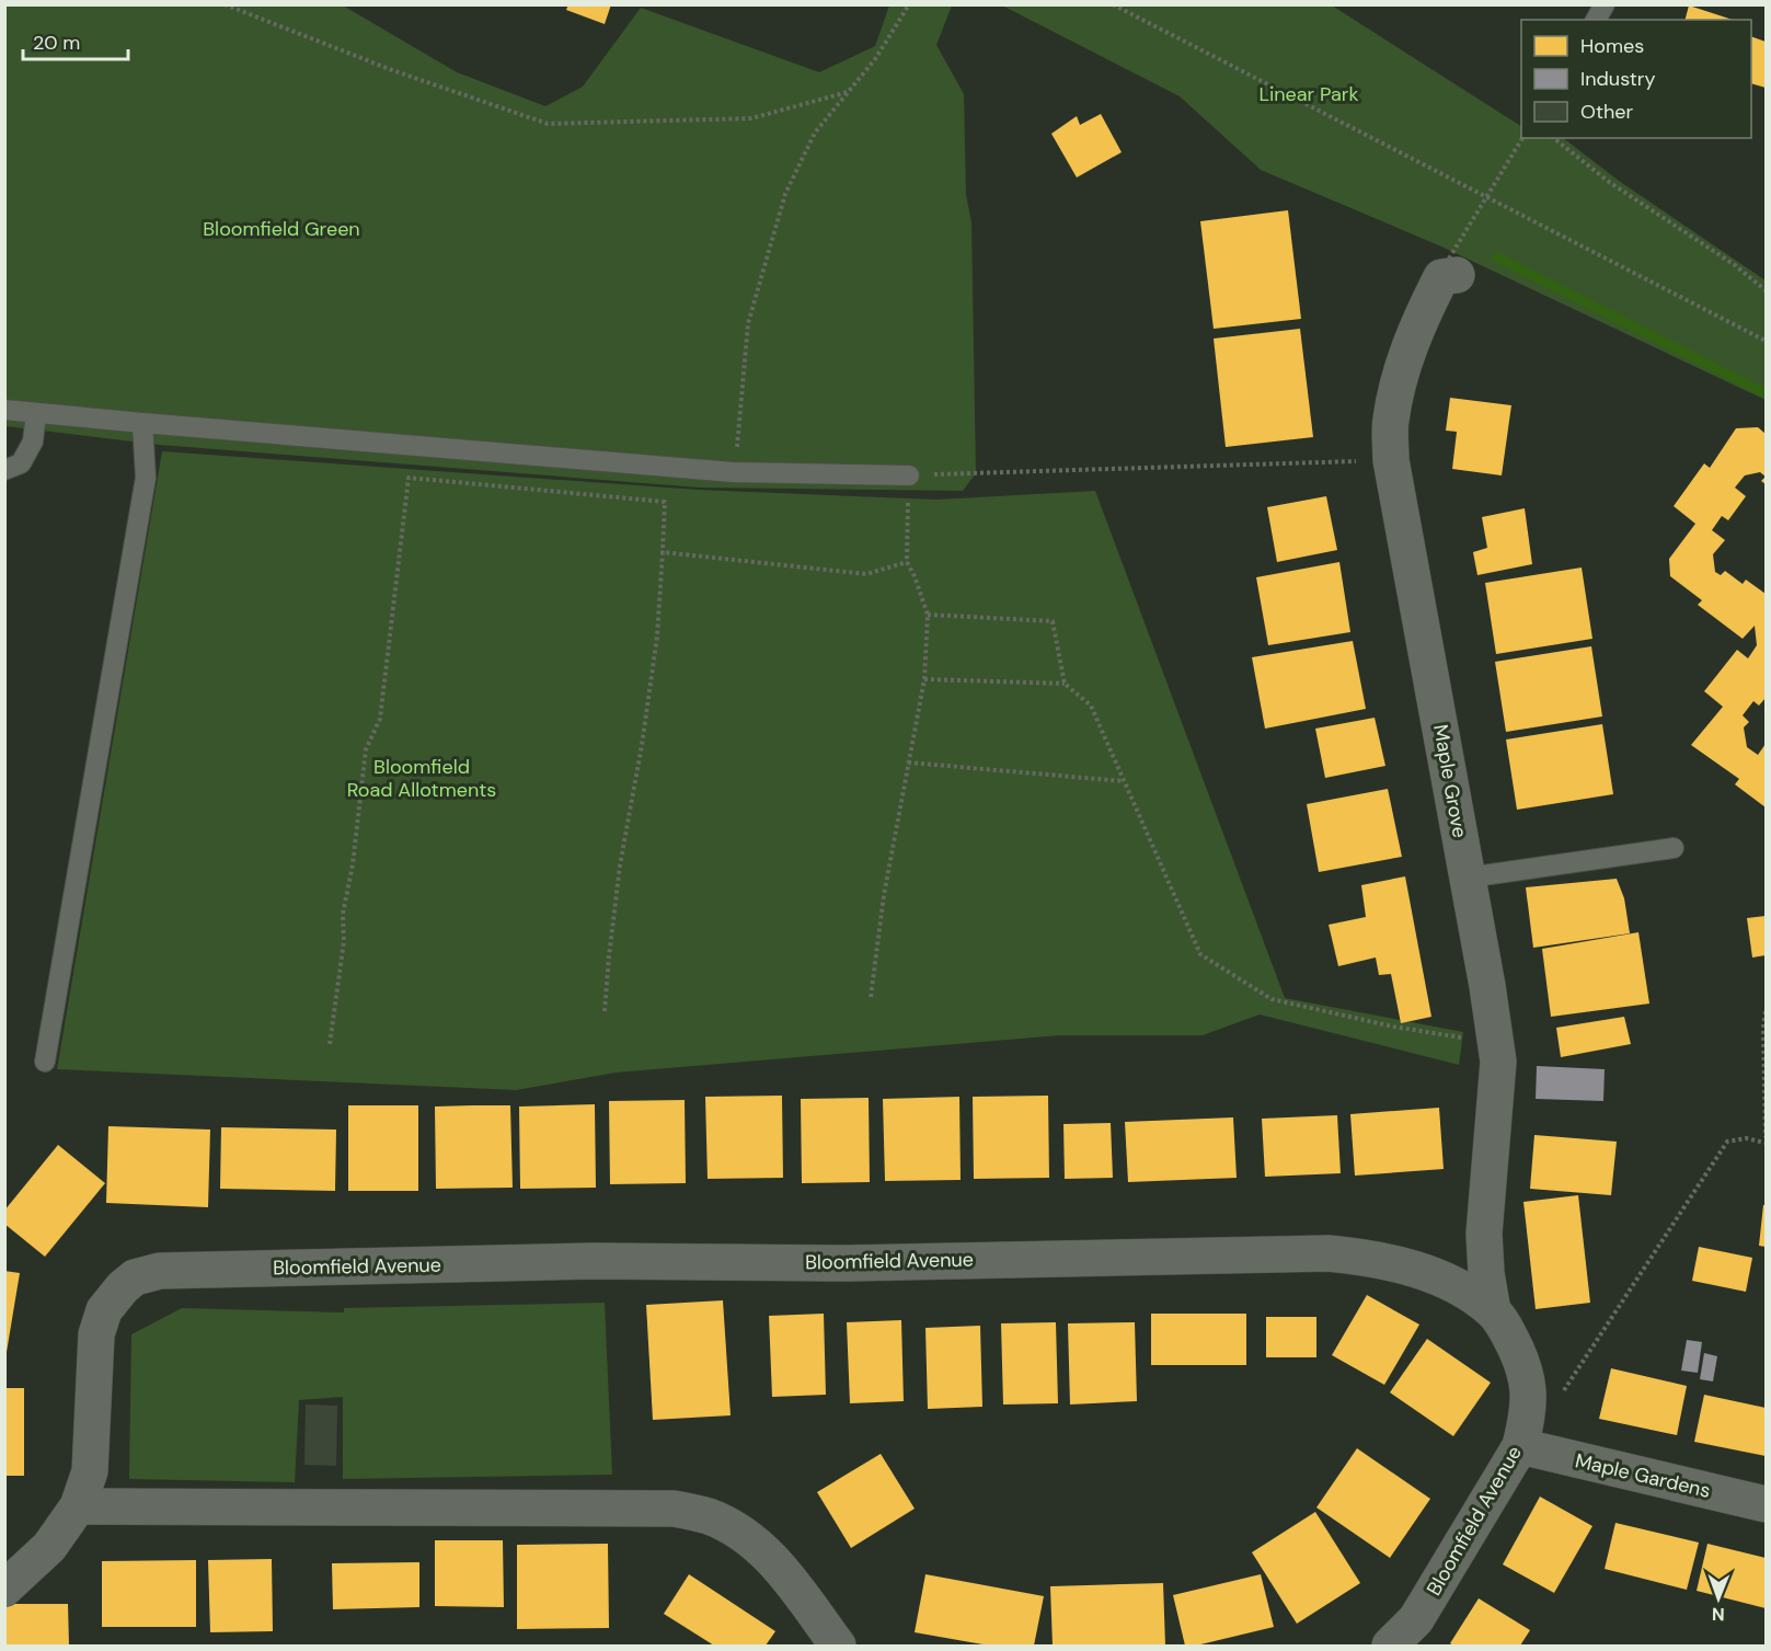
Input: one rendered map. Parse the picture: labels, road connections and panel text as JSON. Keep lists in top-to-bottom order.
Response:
{
  "streets": {
    "street": ["Maple Grove", "Bloomfield Avenue", "Maple Gardens"]
  },
  "crossings": [
    ["Maple Grove", "Bloomfield Avenue"],
    ["Bloomfield Avenue", "Maple Gardens"]
  ],
  "parks": ["Linear Park", "Bloomfield Green", "Bloomfield Road Allotments"],
  "legend": ["Homes", "Industry", "Other"],
  "scale_bar": "20 m",
  "north": "bottom"
}
